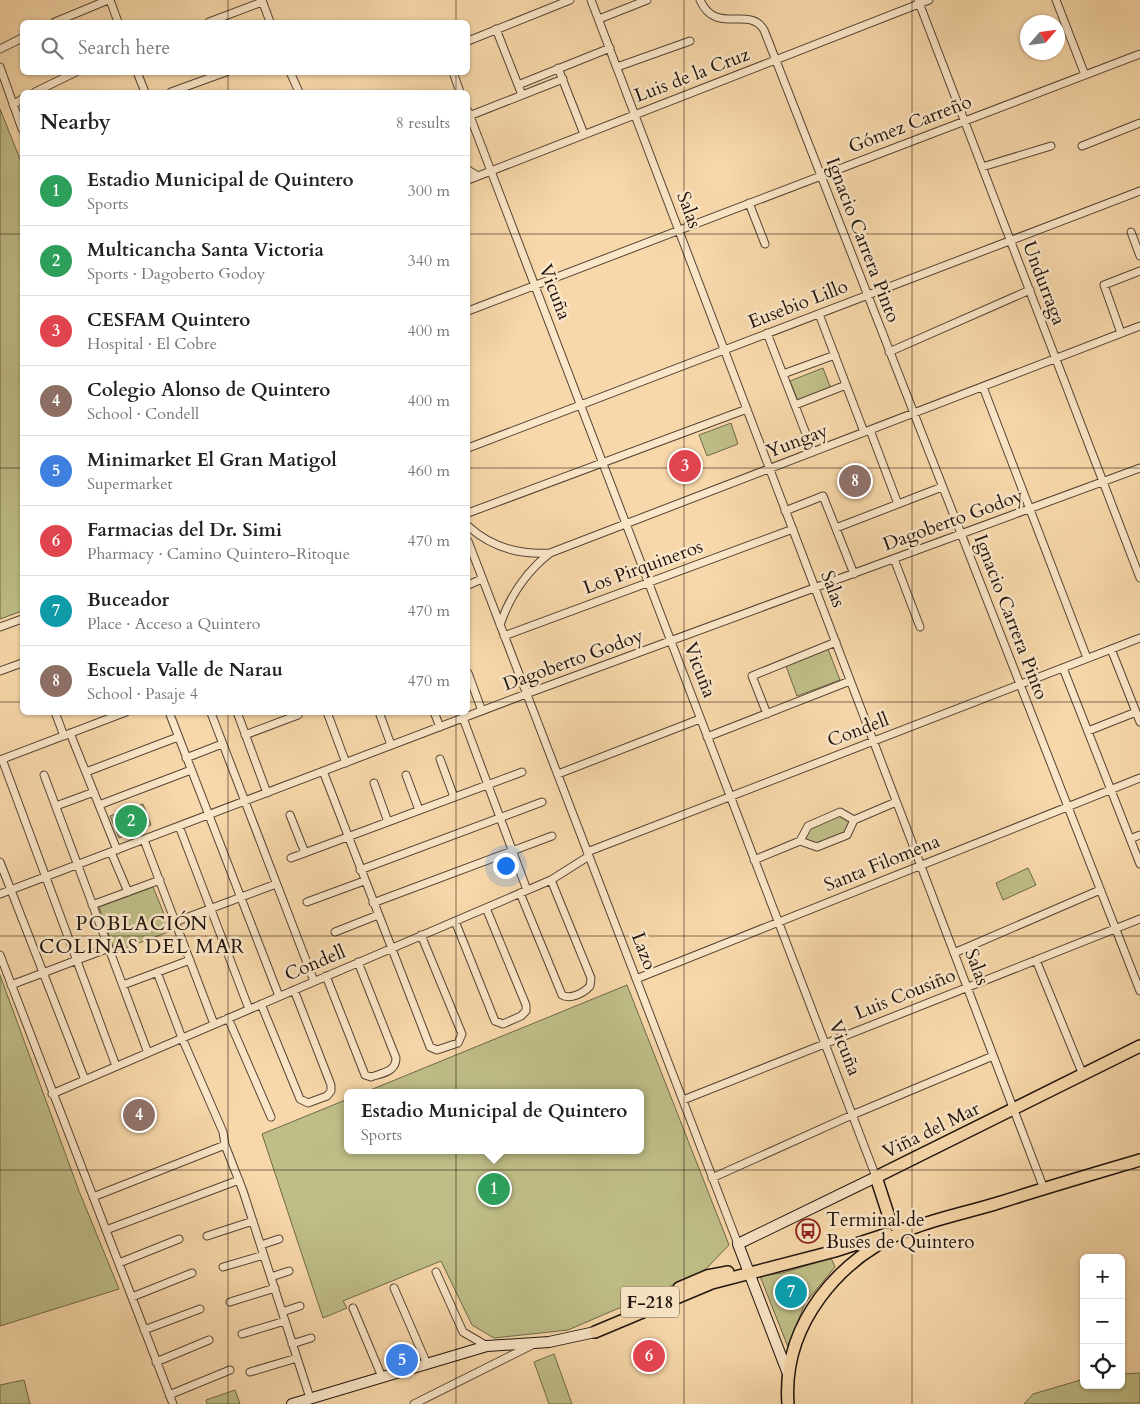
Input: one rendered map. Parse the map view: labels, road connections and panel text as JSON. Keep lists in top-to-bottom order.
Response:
{
  "streets": {
    "main road": [
      "Vicuña",
      "Lazo",
      "Viña del Mar",
      "F-218"
    ],
    "street": [
      "Luis de la Cruz",
      "Gómez Carreño",
      "Salas",
      "Ignacio Carrera Pinto",
      "Undurraga",
      "Eusebio Lillo",
      "Yungay",
      "Dagoberto Godoy",
      "Los Pirquineros",
      "Condell",
      "Santa Filomena",
      "Luis Cousiño"
    ]
  },
  "crossings": [
    ["Luis de la Cruz", "Salas"],
    ["Luis de la Cruz", "Ignacio Carrera Pinto"],
    ["Luis de la Cruz", "Undurraga"],
    ["Luis de la Cruz", "Vicuña"],
    ["Gómez Carreño", "Salas"],
    ["Gómez Carreño", "Ignacio Carrera Pinto"],
    ["Gómez Carreño", "Undurraga"],
    ["Gómez Carreño", "Vicuña"],
    ["Salas", "Eusebio Lillo"],
    ["Salas", "Yungay"],
    ["Salas", "Dagoberto Godoy"],
    ["Salas", "Los Pirquineros"],
    ["Salas", "Condell"],
    ["Salas", "Santa Filomena"],
    ["Salas", "Luis Cousiño"],
    ["Salas", "Viña del Mar"],
    ["Ignacio Carrera Pinto", "Eusebio Lillo"],
    ["Ignacio Carrera Pinto", "Yungay"],
    ["Ignacio Carrera Pinto", "Dagoberto Godoy"],
    ["Ignacio Carrera Pinto", "Condell"],
    ["Ignacio Carrera Pinto", "Santa Filomena"],
    ["Ignacio Carrera Pinto", "Luis Cousiño"],
    ["Undurraga", "Eusebio Lillo"],
    ["Undurraga", "Yungay"],
    ["Undurraga", "Dagoberto Godoy"],
    ["Vicuña", "Eusebio Lillo"],
    ["Vicuña", "Yungay"],
    ["Vicuña", "Dagoberto Godoy"],
    ["Vicuña", "Los Pirquineros"],
    ["Vicuña", "Condell"],
    ["Vicuña", "Santa Filomena"],
    ["Vicuña", "Luis Cousiño"],
    ["Vicuña", "Viña del Mar"],
    ["Vicuña", "F-218"],
    ["Yungay", "Lazo"],
    ["Dagoberto Godoy", "Lazo"],
    ["Los Pirquineros", "Lazo"],
    ["Condell", "Lazo"],
    ["Santa Filomena", "Lazo"],
    ["Lazo", "Luis Cousiño"],
    ["Lazo", "Viña del Mar"],
    ["Lazo", "F-218"]
  ],
  "districts": ["POBLACIÓN COLINAS DEL MAR"],
  "places": {
    "bus stop": ["Terminal de Buses de Quintero"]
  },
  "north": "top right",
  "page": {
    "search": "Search here",
    "heading": ["Nearby", "8 results"],
    "list": [
      {
        "mark": "1",
        "name": "Estadio Municipal de Quintero",
        "note": "Sports",
        "value": "300 m"
      },
      {
        "mark": "2",
        "name": "Multicancha Santa Victoria",
        "note": "Sports · Dagoberto Godoy",
        "value": "340 m"
      },
      {
        "mark": "3",
        "name": "CESFAM Quintero",
        "note": "Hospital · El Cobre",
        "value": "400 m"
      },
      {
        "mark": "4",
        "name": "Colegio Alonso de Quintero",
        "note": "School · Condell",
        "value": "400 m"
      },
      {
        "mark": "5",
        "name": "Minimarket El Gran Matigol",
        "note": "Supermarket",
        "value": "460 m"
      },
      {
        "mark": "6",
        "name": "Farmacias del Dr. Simi",
        "note": "Pharmacy · Camino Quintero-Ritoque",
        "value": "470 m"
      },
      {
        "mark": "7",
        "name": "Buceador",
        "note": "Place · Acceso a Quintero",
        "value": "470 m"
      },
      {
        "mark": "8",
        "name": "Escuela Valle de Narau",
        "note": "School · Pasaje 4",
        "value": "470 m"
      }
    ],
    "pins": [
      "3",
      "8",
      "2",
      "4",
      "1",
      "7",
      "6",
      "5"
    ],
    "popup": ["Estadio Municipal de Quintero", "Sports"],
    "map_buttons": ["+", "−"]
  }
}
